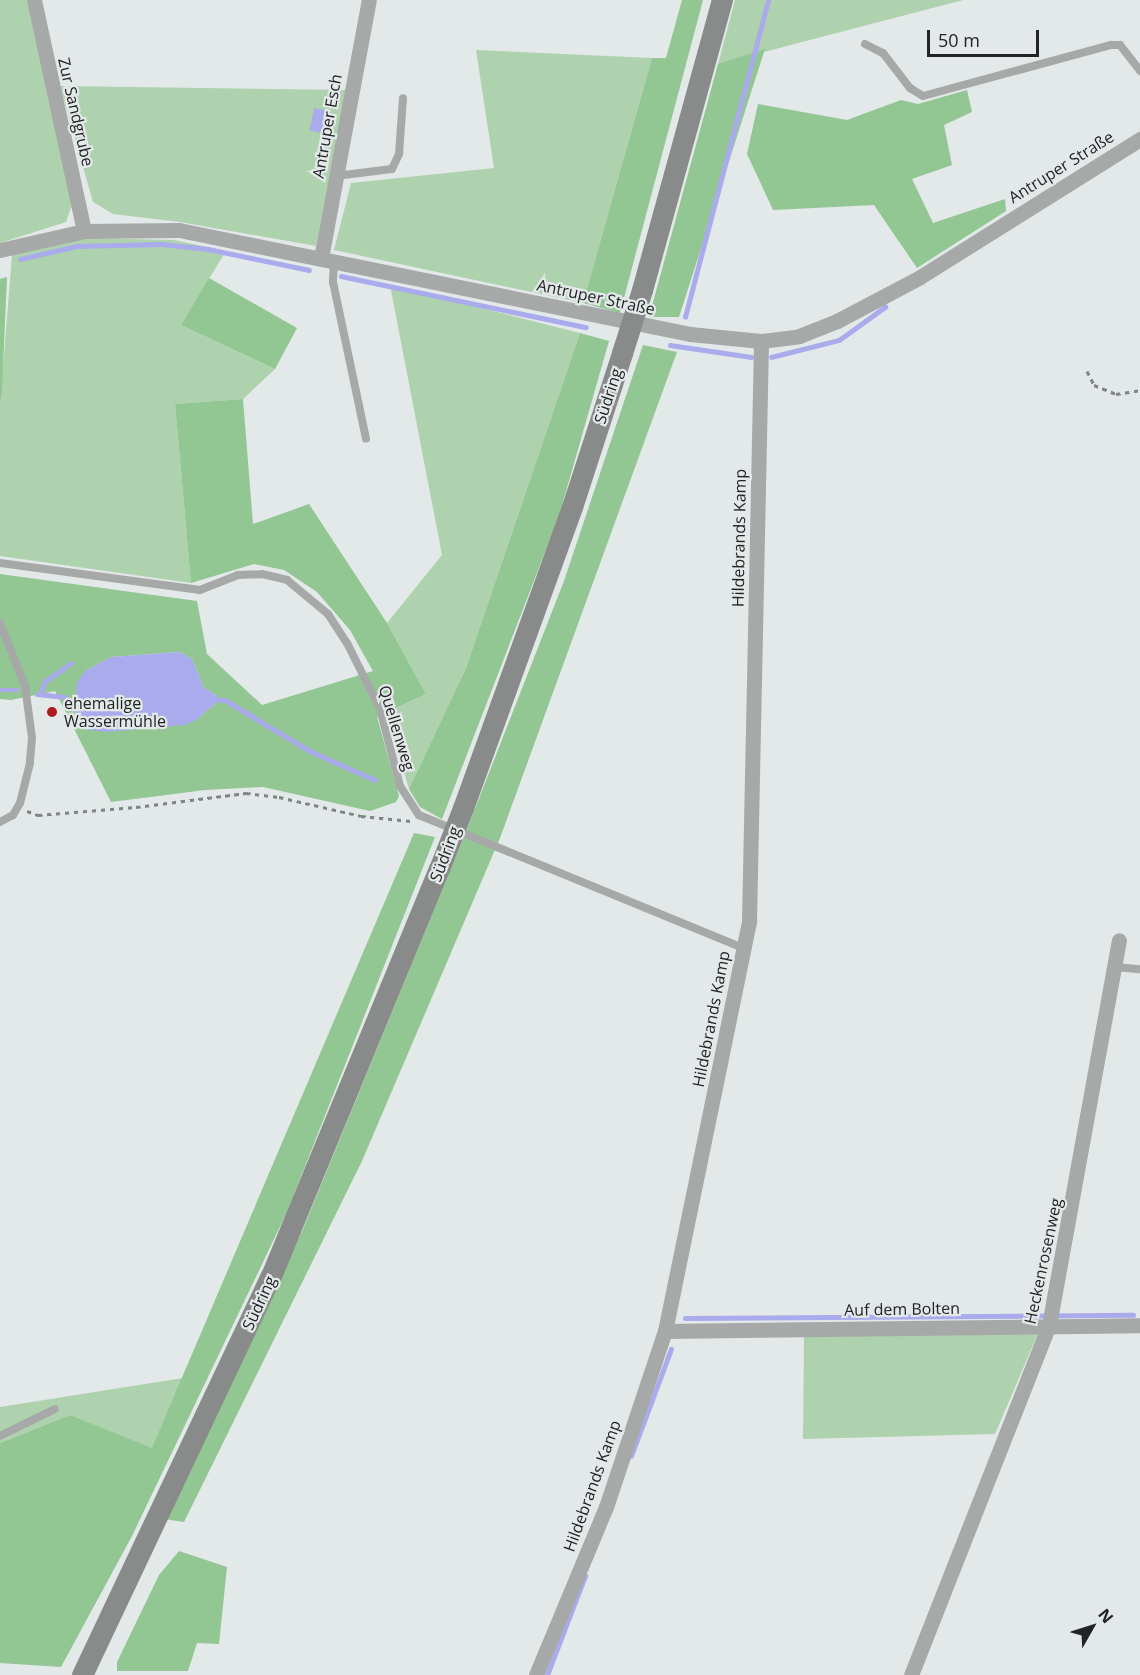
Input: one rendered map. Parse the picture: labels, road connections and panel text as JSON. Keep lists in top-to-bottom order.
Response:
{
  "streets": {
    "main road": ["Südring"],
    "street": [
      "Zur Sandgrube",
      "Antruper Esch",
      "Antruper Straße",
      "Hildebrands Kamp",
      "Heckenrosenweg",
      "Auf dem Bolten"
    ],
    "lane": ["Quellenweg"]
  },
  "crossings": [
    ["Zur Sandgrube", "Antruper Straße"],
    ["Antruper Esch", "Antruper Straße"],
    ["Antruper Straße", "Hildebrands Kamp"],
    ["Hildebrands Kamp", "Quellenweg"],
    ["Hildebrands Kamp", "Auf dem Bolten"],
    ["Heckenrosenweg", "Auf dem Bolten"]
  ],
  "places": ["ehemalige Wassermühle"],
  "scale_bar": "50 m",
  "north": "top right"
}
